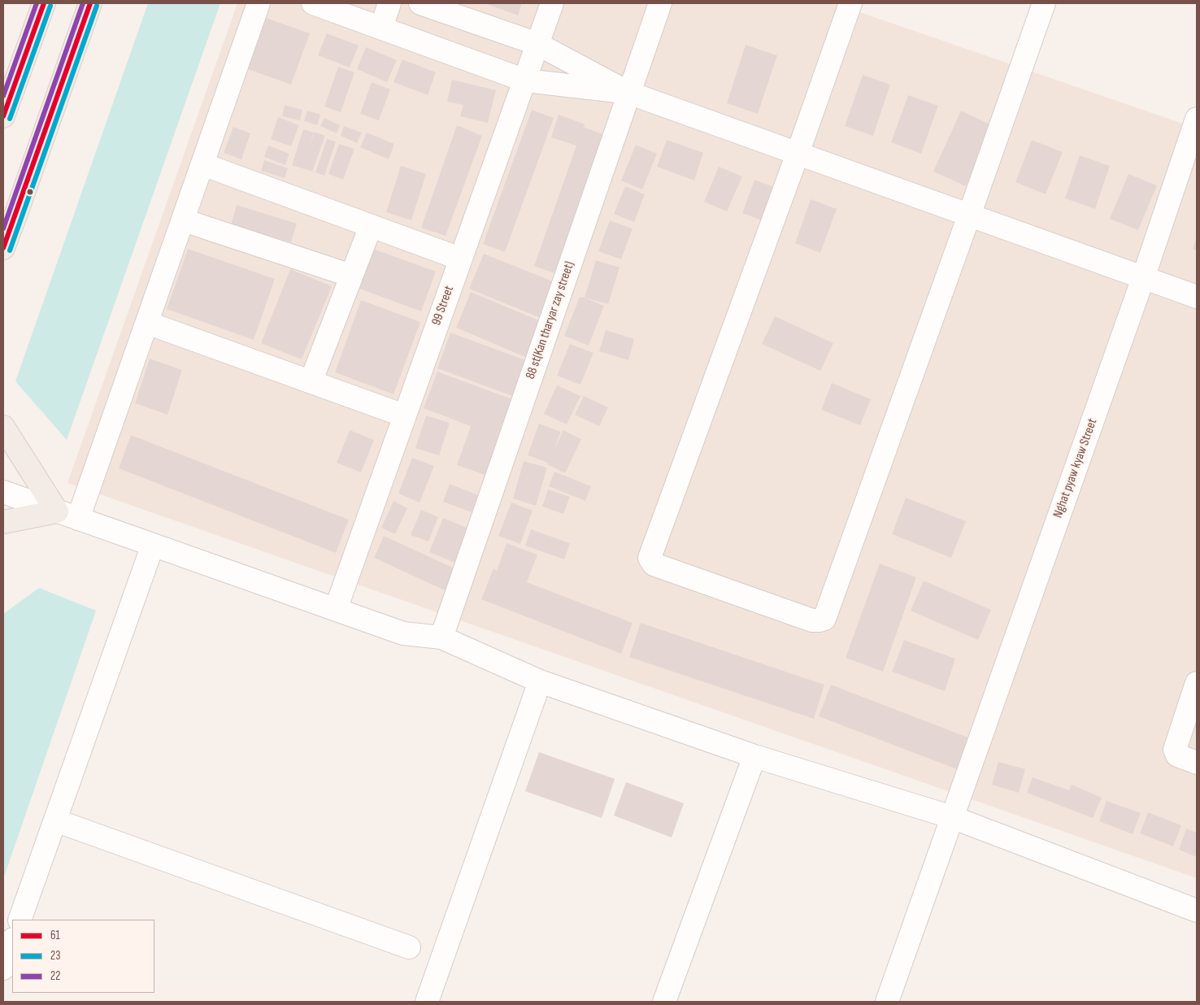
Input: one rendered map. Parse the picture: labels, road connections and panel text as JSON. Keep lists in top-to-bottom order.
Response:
{
  "streets": {
    "street": ["99 Street", "88 st(Kan tharyar zay street)", "Nghat pyaw kyaw Street"]
  },
  "lines": ["transit line 61", "transit line 22", "transit line 23"],
  "legend": ["61", "23", "22"]
}
